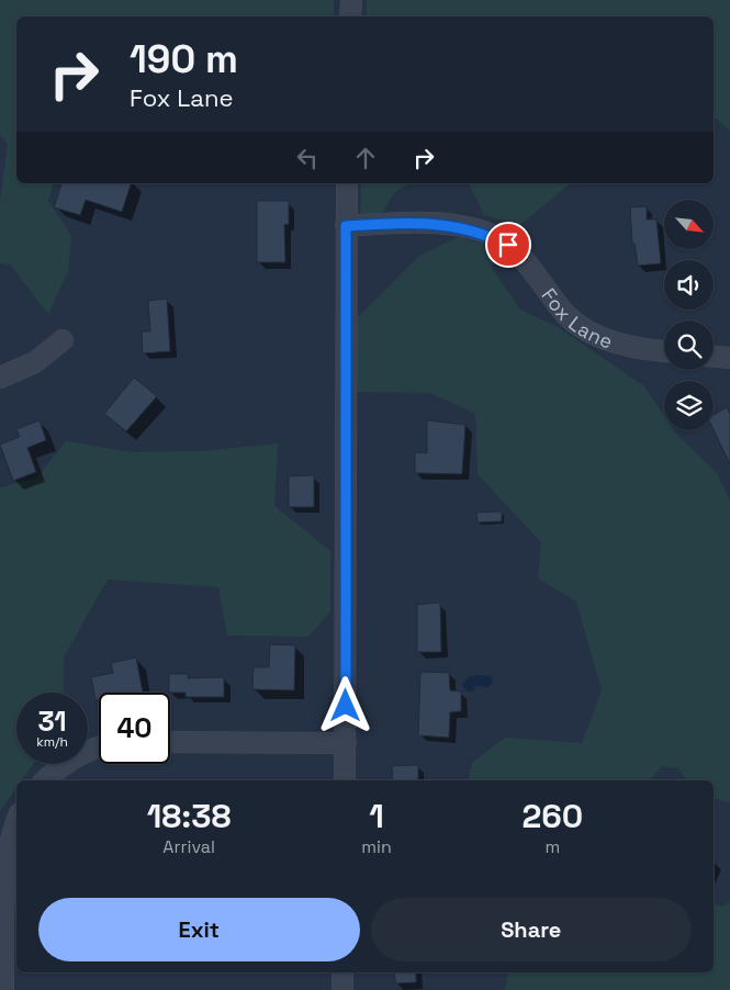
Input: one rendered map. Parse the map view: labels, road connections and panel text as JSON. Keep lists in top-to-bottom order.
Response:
{
  "streets": {
    "street": ["Fox Lane"]
  },
  "north": "bottom right",
  "page": {
    "turn": ["190 m", "Fox Lane"],
    "speed": "31 km/h",
    "limit": "40",
    "eta": [
      "18:38",
      "Arrival",
      "1",
      "min",
      "260",
      "m"
    ],
    "buttons": ["Exit", "Share"]
  }
}
